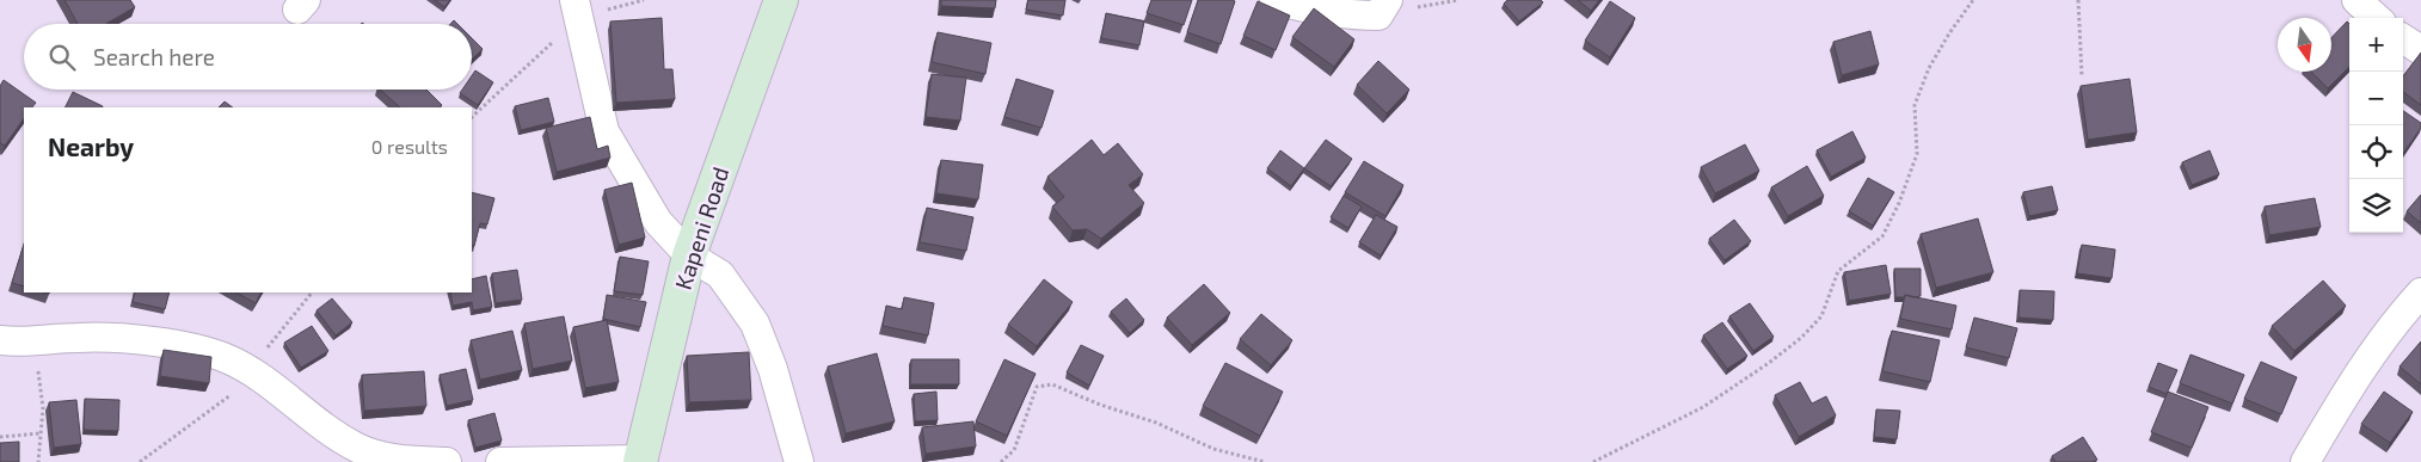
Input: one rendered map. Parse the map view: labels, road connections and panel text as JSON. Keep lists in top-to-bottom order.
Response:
{
  "streets": {
    "main road": ["Kapeni Road"]
  },
  "north": "bottom",
  "page": {
    "map_buttons": ["+", "−"],
    "search": "Search here",
    "heading": ["Nearby", "0 results"]
  }
}
